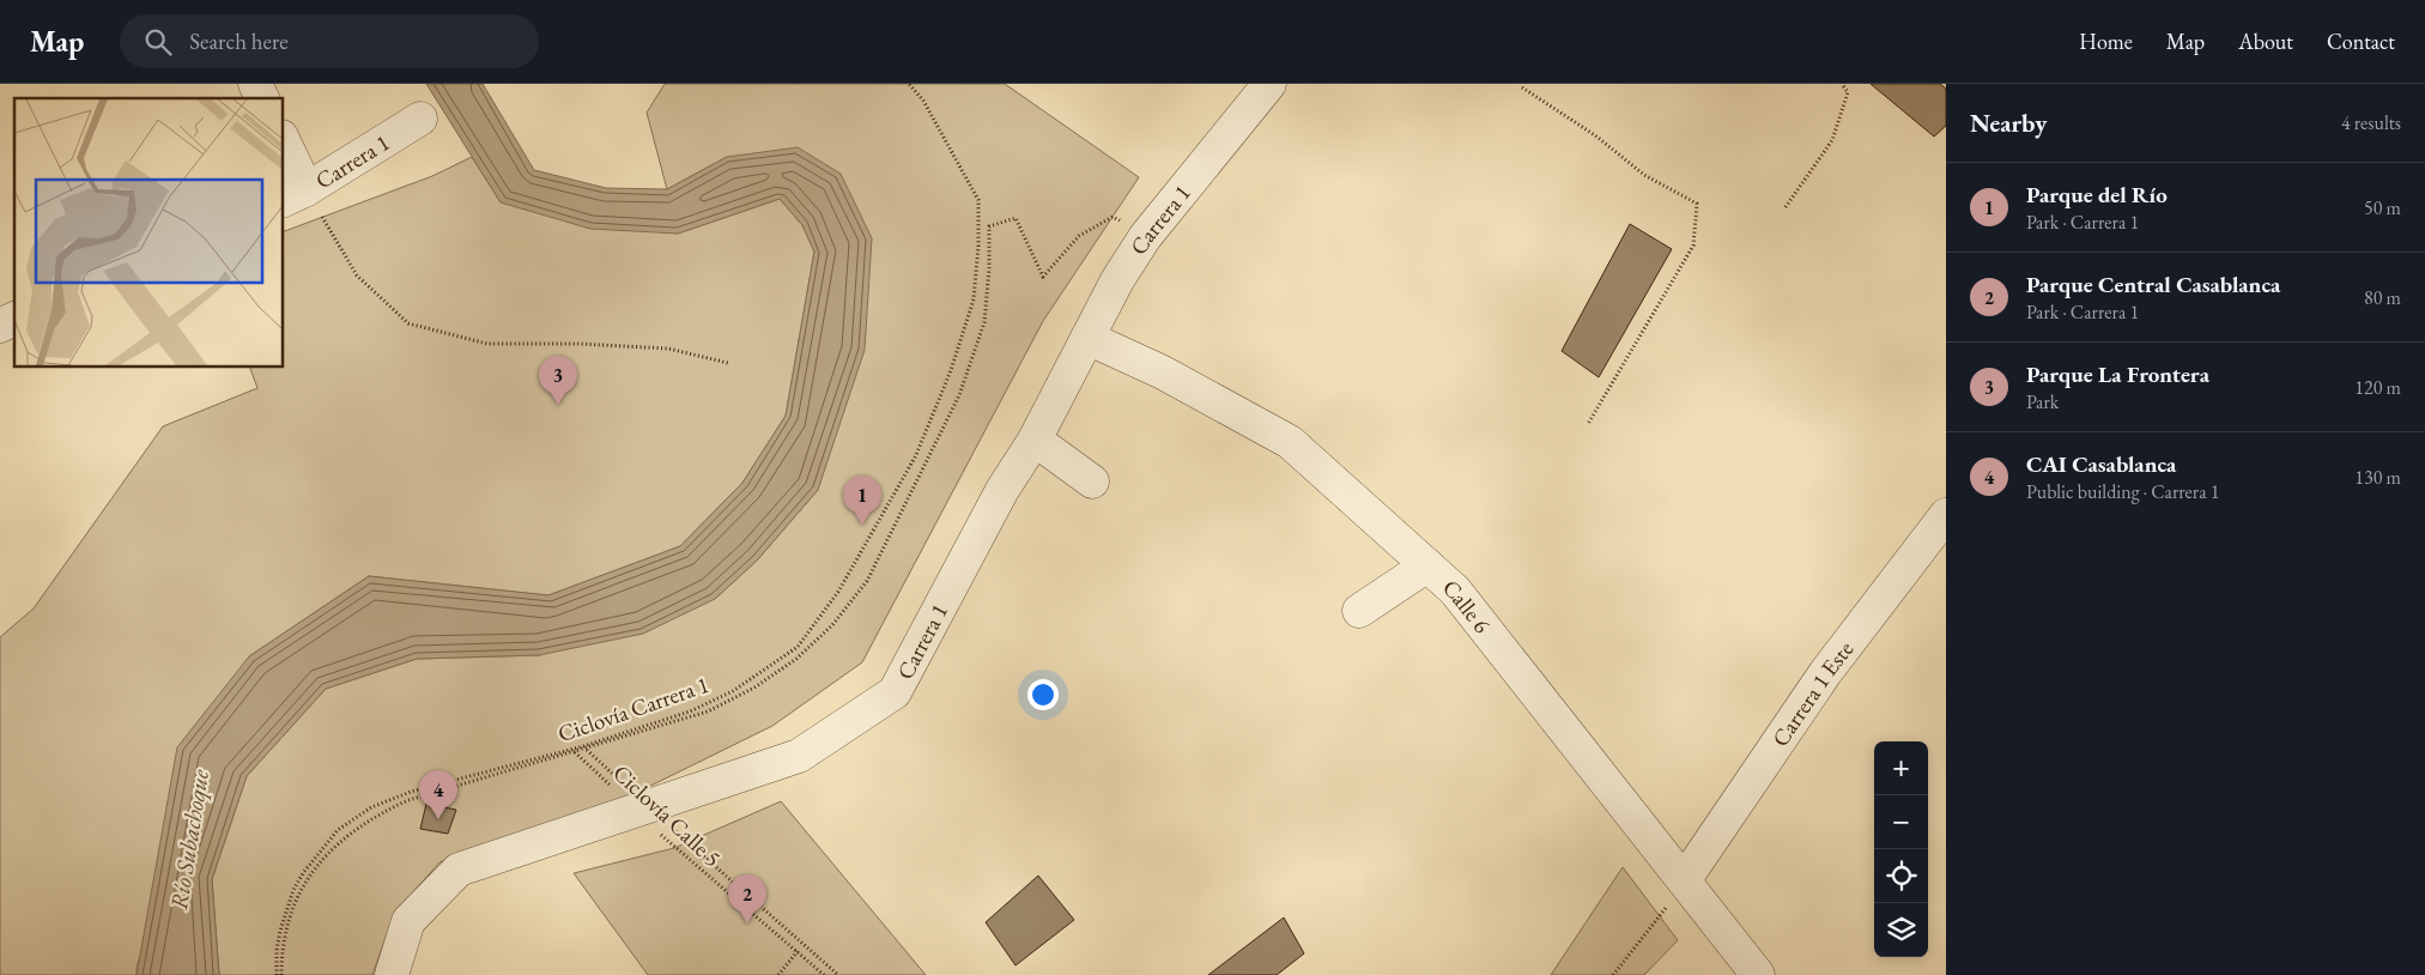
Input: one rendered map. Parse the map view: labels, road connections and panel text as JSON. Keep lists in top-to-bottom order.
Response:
{
  "streets": {
    "street": ["Carrera 1", "Calle 6", "Carrera 1 Este"],
    "path": ["Ciclovía Carrera 1", "Ciclovía Calle 5"]
  },
  "crossings": [
    ["Carrera 1", "Calle 6"],
    ["Carrera 1", "Ciclovía Calle 5"],
    ["Calle 6", "Carrera 1 Este"],
    ["Ciclovía Carrera 1", "Ciclovía Calle 5"]
  ],
  "water": ["Río Subachoque"],
  "page": {
    "header": "Map",
    "search": "Search here",
    "nav": [
      "Home",
      "Map",
      "About",
      "Contact"
    ],
    "heading": ["Nearby", "4 results"],
    "list": [
      {
        "mark": "1",
        "name": "Parque del Río",
        "note": "Park · Carrera 1",
        "value": "50 m"
      },
      {
        "mark": "2",
        "name": "Parque Central Casablanca",
        "note": "Park · Carrera 1",
        "value": "80 m"
      },
      {
        "mark": "3",
        "name": "Parque La Frontera",
        "note": "Park",
        "value": "120 m"
      },
      {
        "mark": "4",
        "name": "CAI Casablanca",
        "note": "Public building · Carrera 1",
        "value": "130 m"
      }
    ],
    "pins": [
      "3",
      "1",
      "4",
      "2"
    ],
    "map_buttons": ["+", "−"]
  }
}
